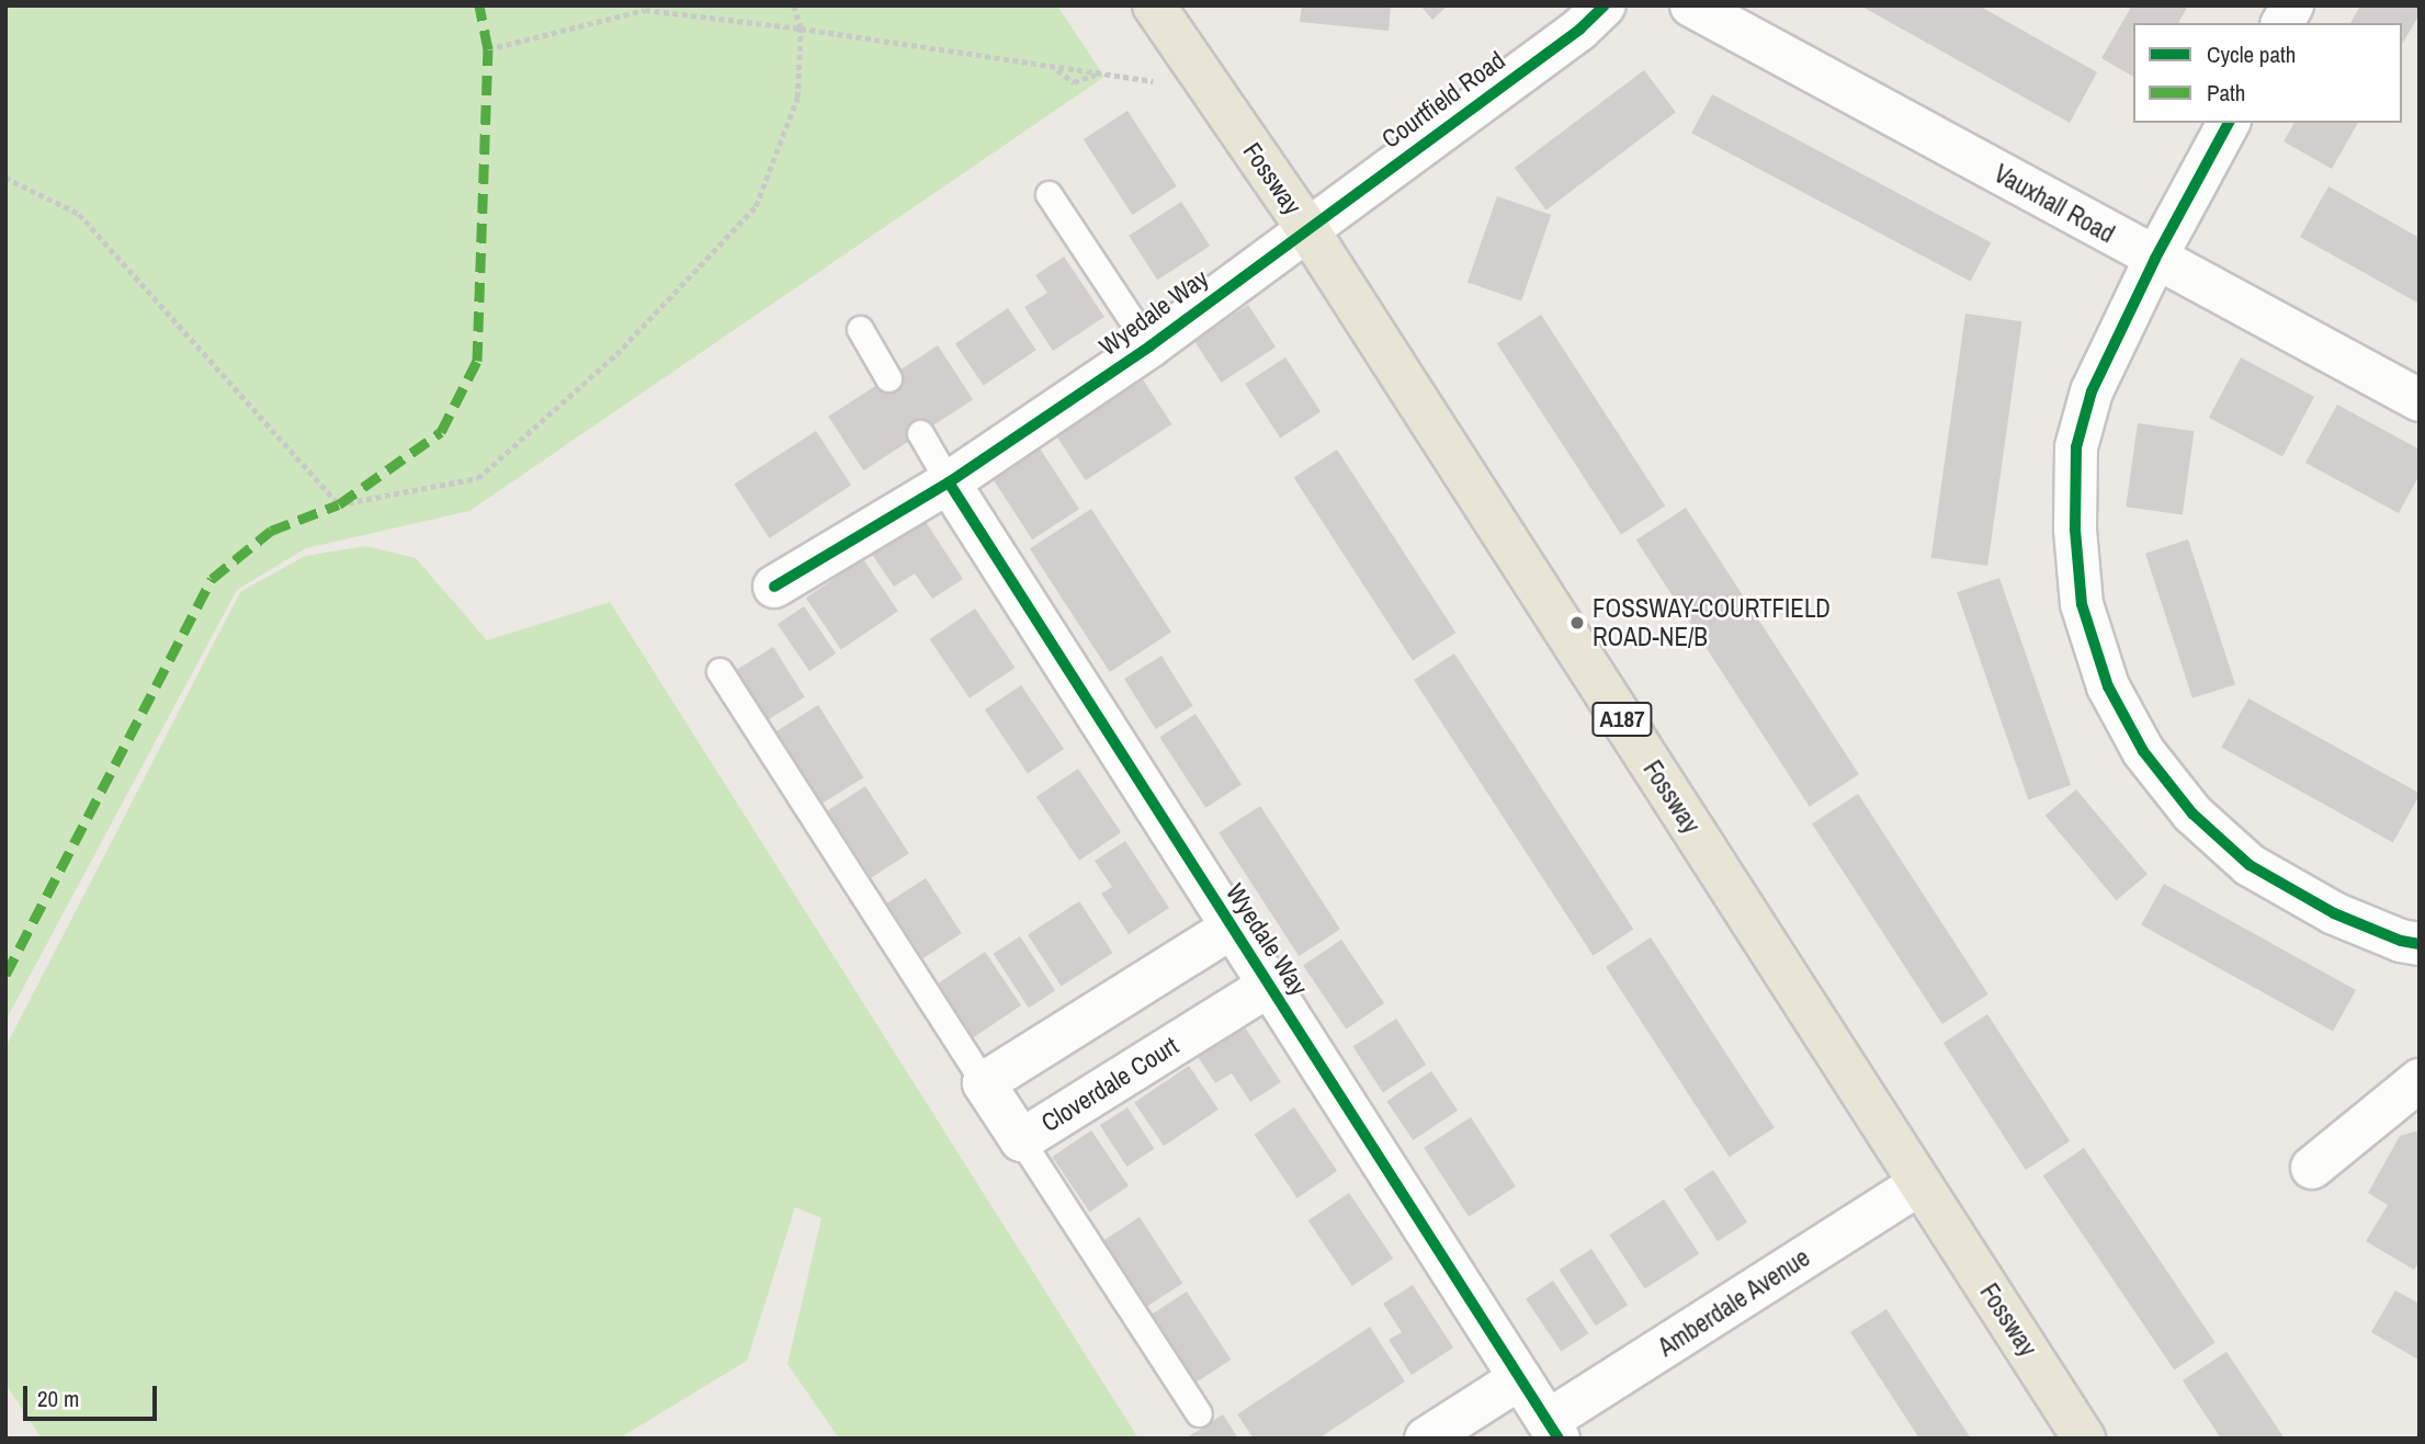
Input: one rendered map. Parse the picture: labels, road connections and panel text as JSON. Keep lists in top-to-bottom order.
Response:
{
  "streets": {
    "main road": ["Fossway", "A187"],
    "street": [
      "Courtfield Road",
      "Vauxhall Road",
      "Wyedale Way",
      "Cloverdale Court",
      "Amberdale Avenue"
    ]
  },
  "crossings": [
    ["Courtfield Road", "Fossway"],
    ["Courtfield Road", "Wyedale Way"],
    ["Fossway", "Wyedale Way"],
    ["Fossway", "Amberdale Avenue"],
    ["Wyedale Way", "Cloverdale Court"],
    ["Wyedale Way", "Amberdale Avenue"]
  ],
  "places": ["FOSSWAY-COURTFIELD ROAD-NE/B"],
  "legend": ["Cycle path", "Path"],
  "scale_bar": "20 m"
}
